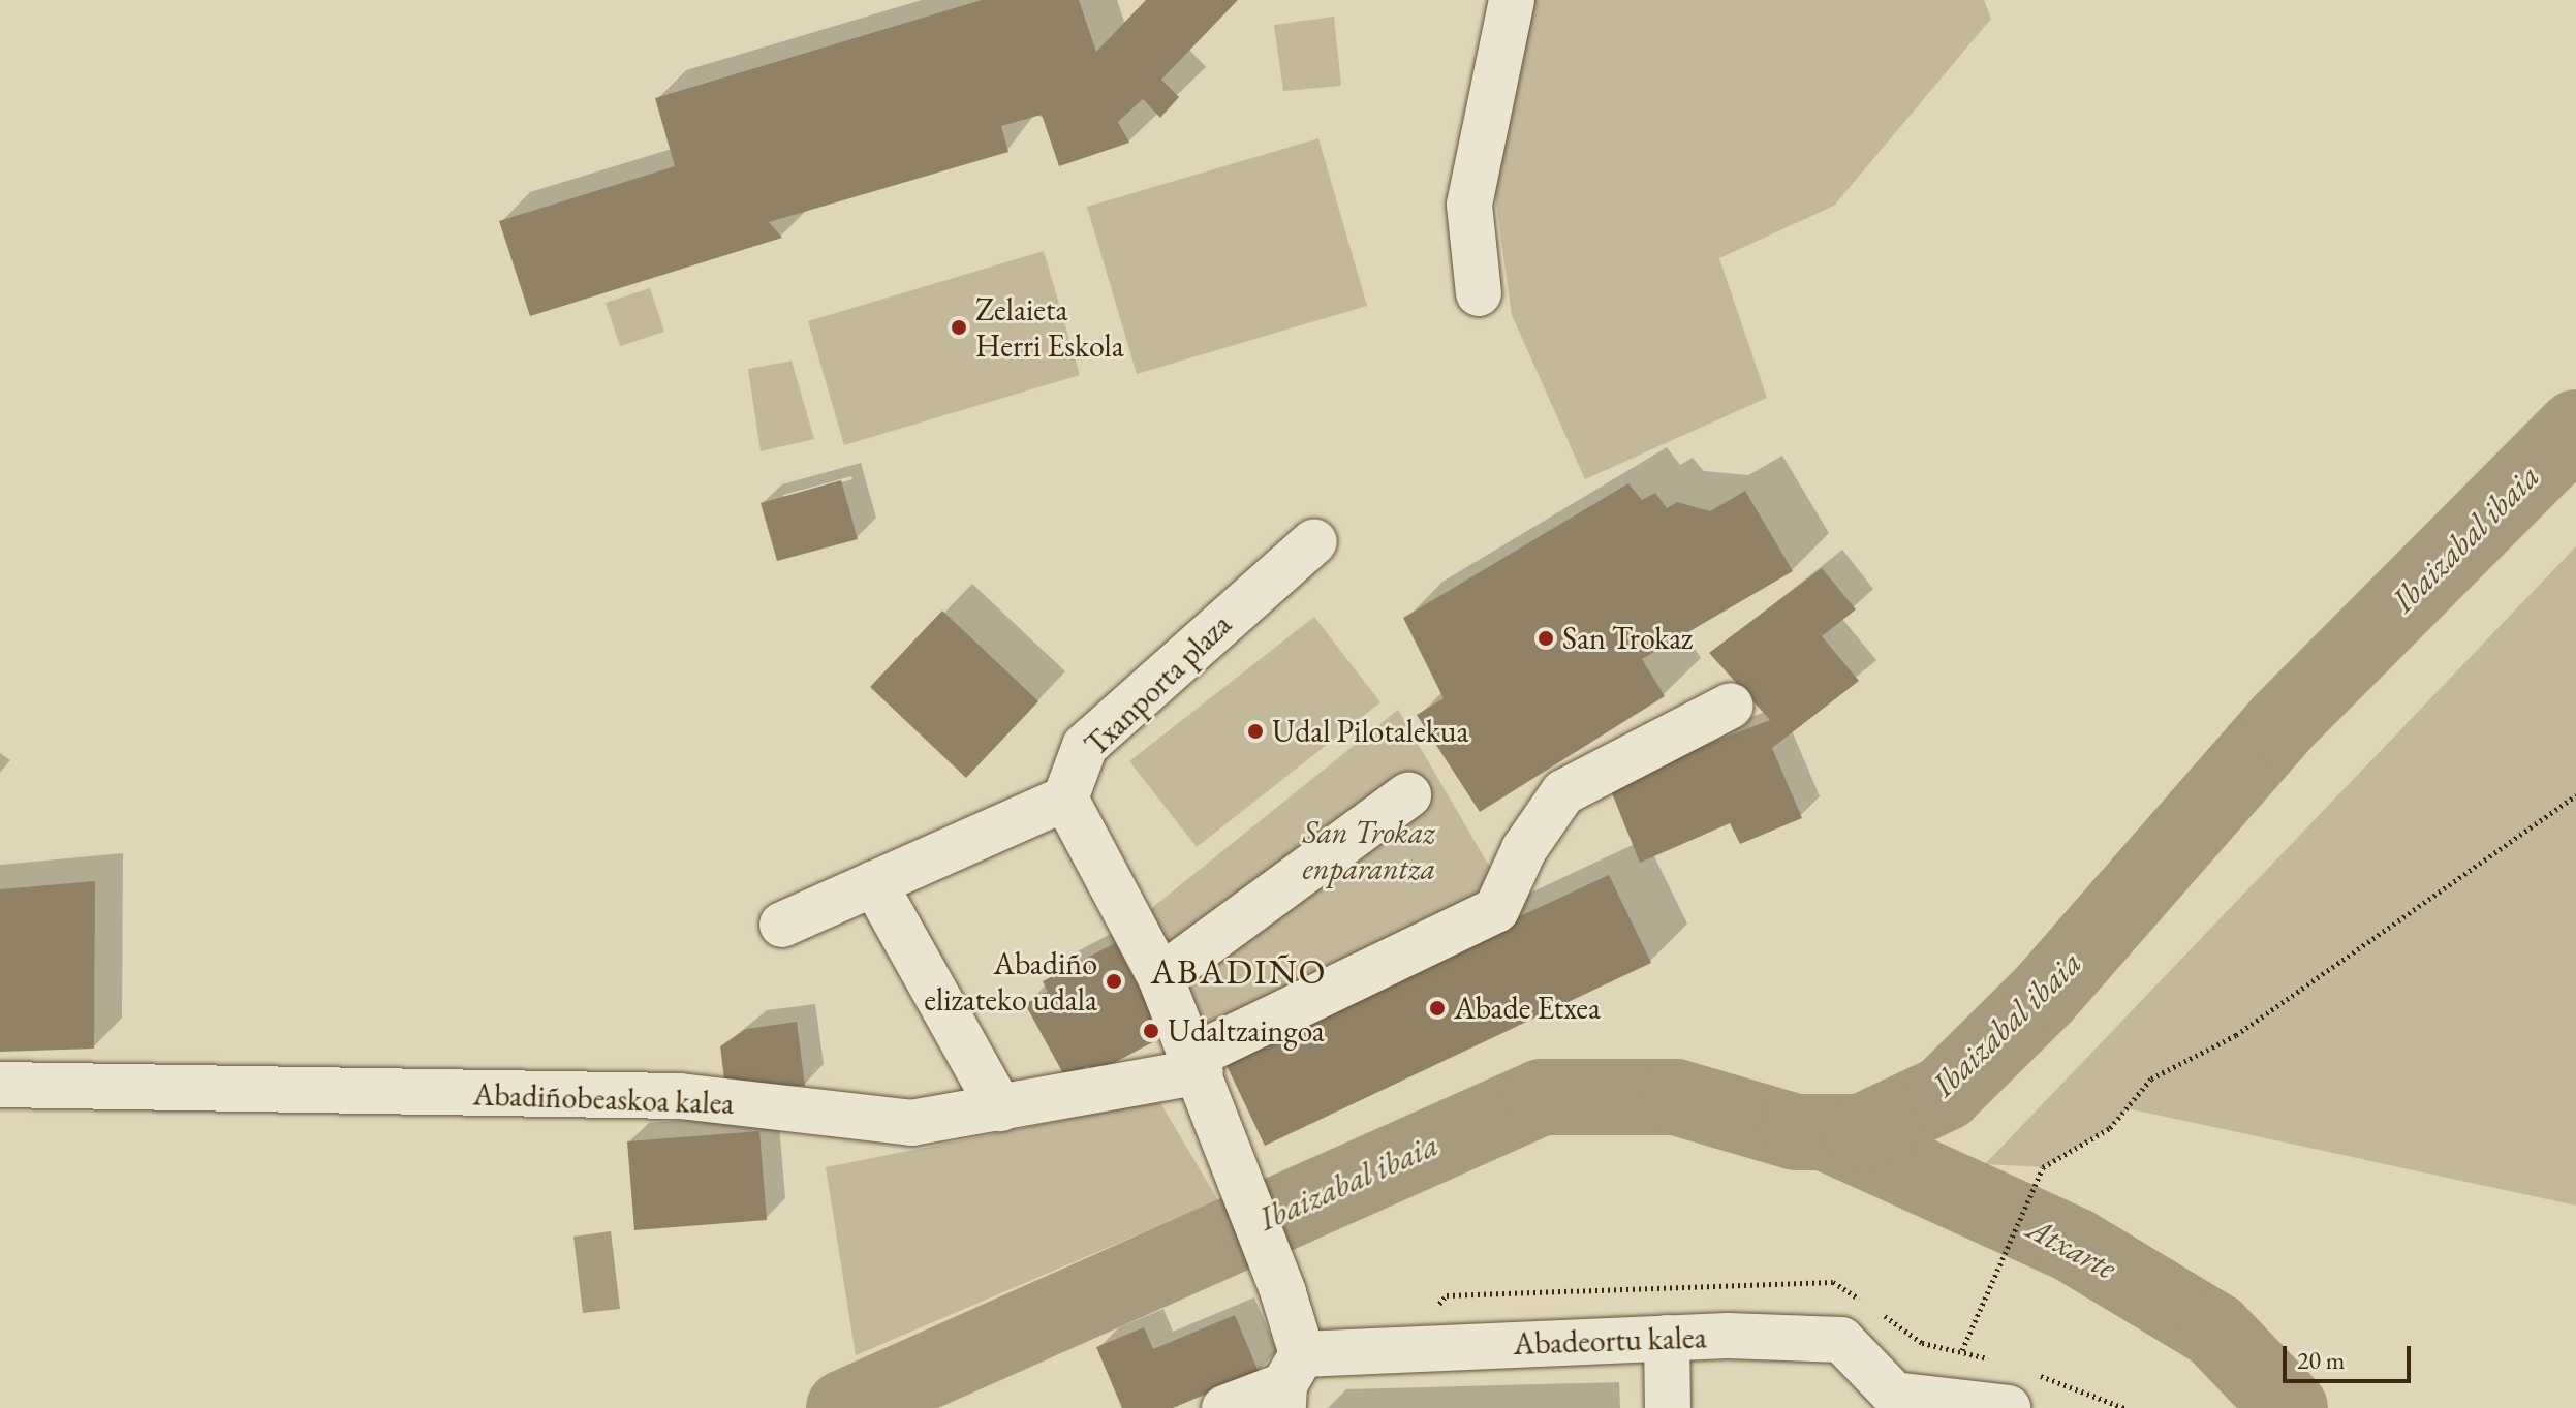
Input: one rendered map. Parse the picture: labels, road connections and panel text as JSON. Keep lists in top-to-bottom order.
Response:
{
  "streets": {
    "street": ["Txanporta plaza", "Abadiñobeaskoa kalea", "Abadeortu kalea"]
  },
  "districts": ["ABADIÑO"],
  "water": ["Ibaizabal ibaia", "Atxarte"],
  "parks": ["San Trokaz enparantza"],
  "places": [
    "Zelaieta Herri Eskola",
    "San Trokaz",
    "Udal Pilotalekua",
    "Abadiño elizateko udala",
    "Abade Etxea",
    "Udaltzaingoa"
  ],
  "scale_bar": "20 m"
}
